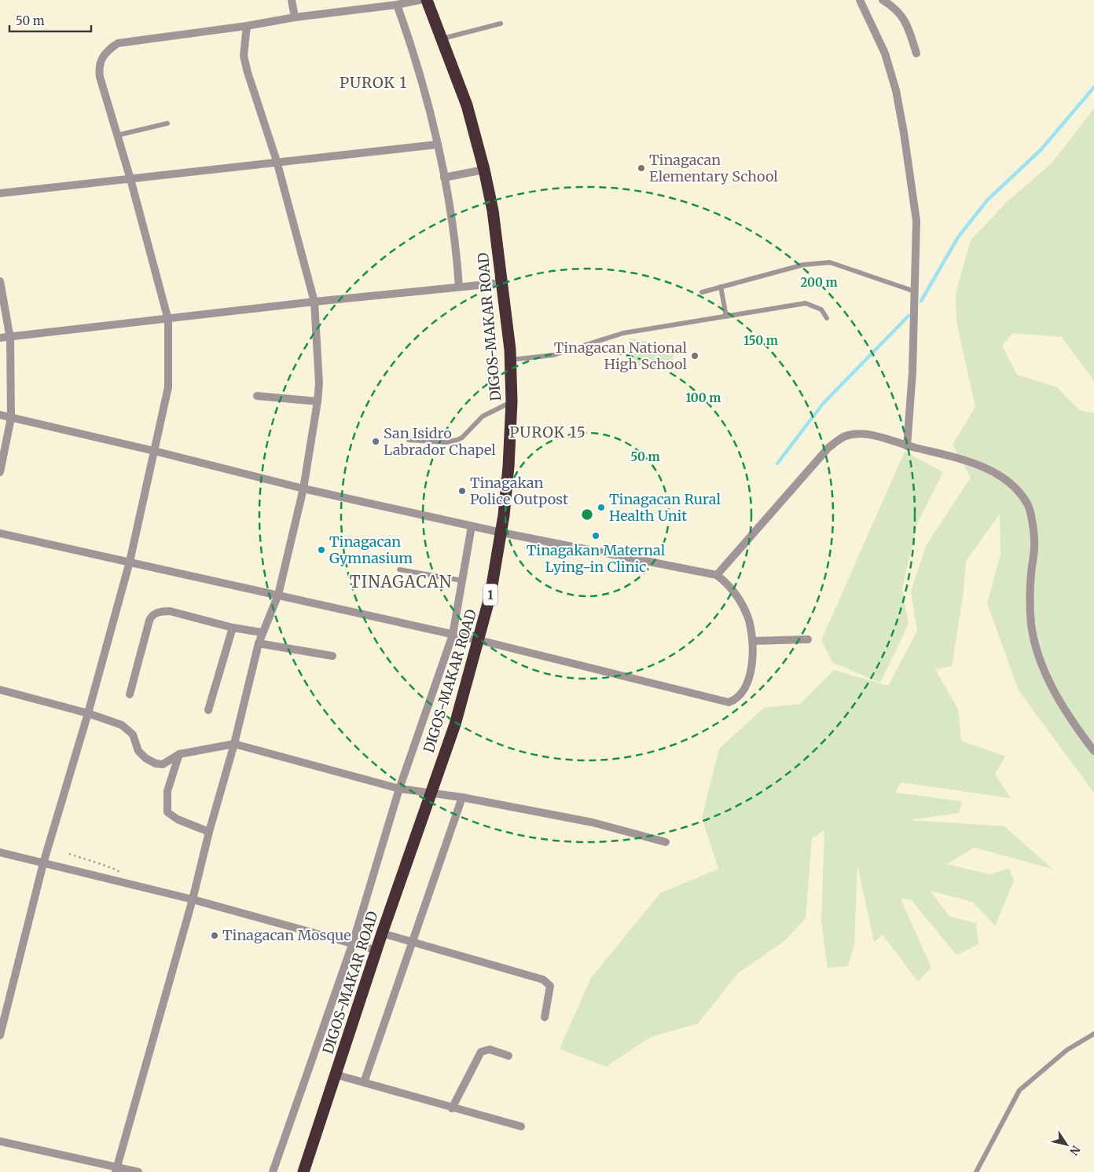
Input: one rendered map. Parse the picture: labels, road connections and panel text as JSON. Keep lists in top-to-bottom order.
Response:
{
  "streets": {
    "highway": ["DIGOS-MAKAR ROAD", "1"]
  },
  "districts": ["PUROK 1", "PUROK 15", "TINAGACAN"],
  "places": [
    "Tinagacan Elementary School",
    "Tinagacan National High School",
    "San Isidro Labrador Chapel",
    "Tinagakan Police Outpost",
    "Tinagacan Rural Health Unit",
    "Tinagakan Maternal Lying-in Clinic",
    "Tinagacan Gymnasium",
    "Tinagacan Mosque"
  ],
  "scale_bar": "50 m",
  "north": "bottom right",
  "rings": [
    "200 m",
    "150 m",
    "100 m",
    "50 m"
  ]
}
